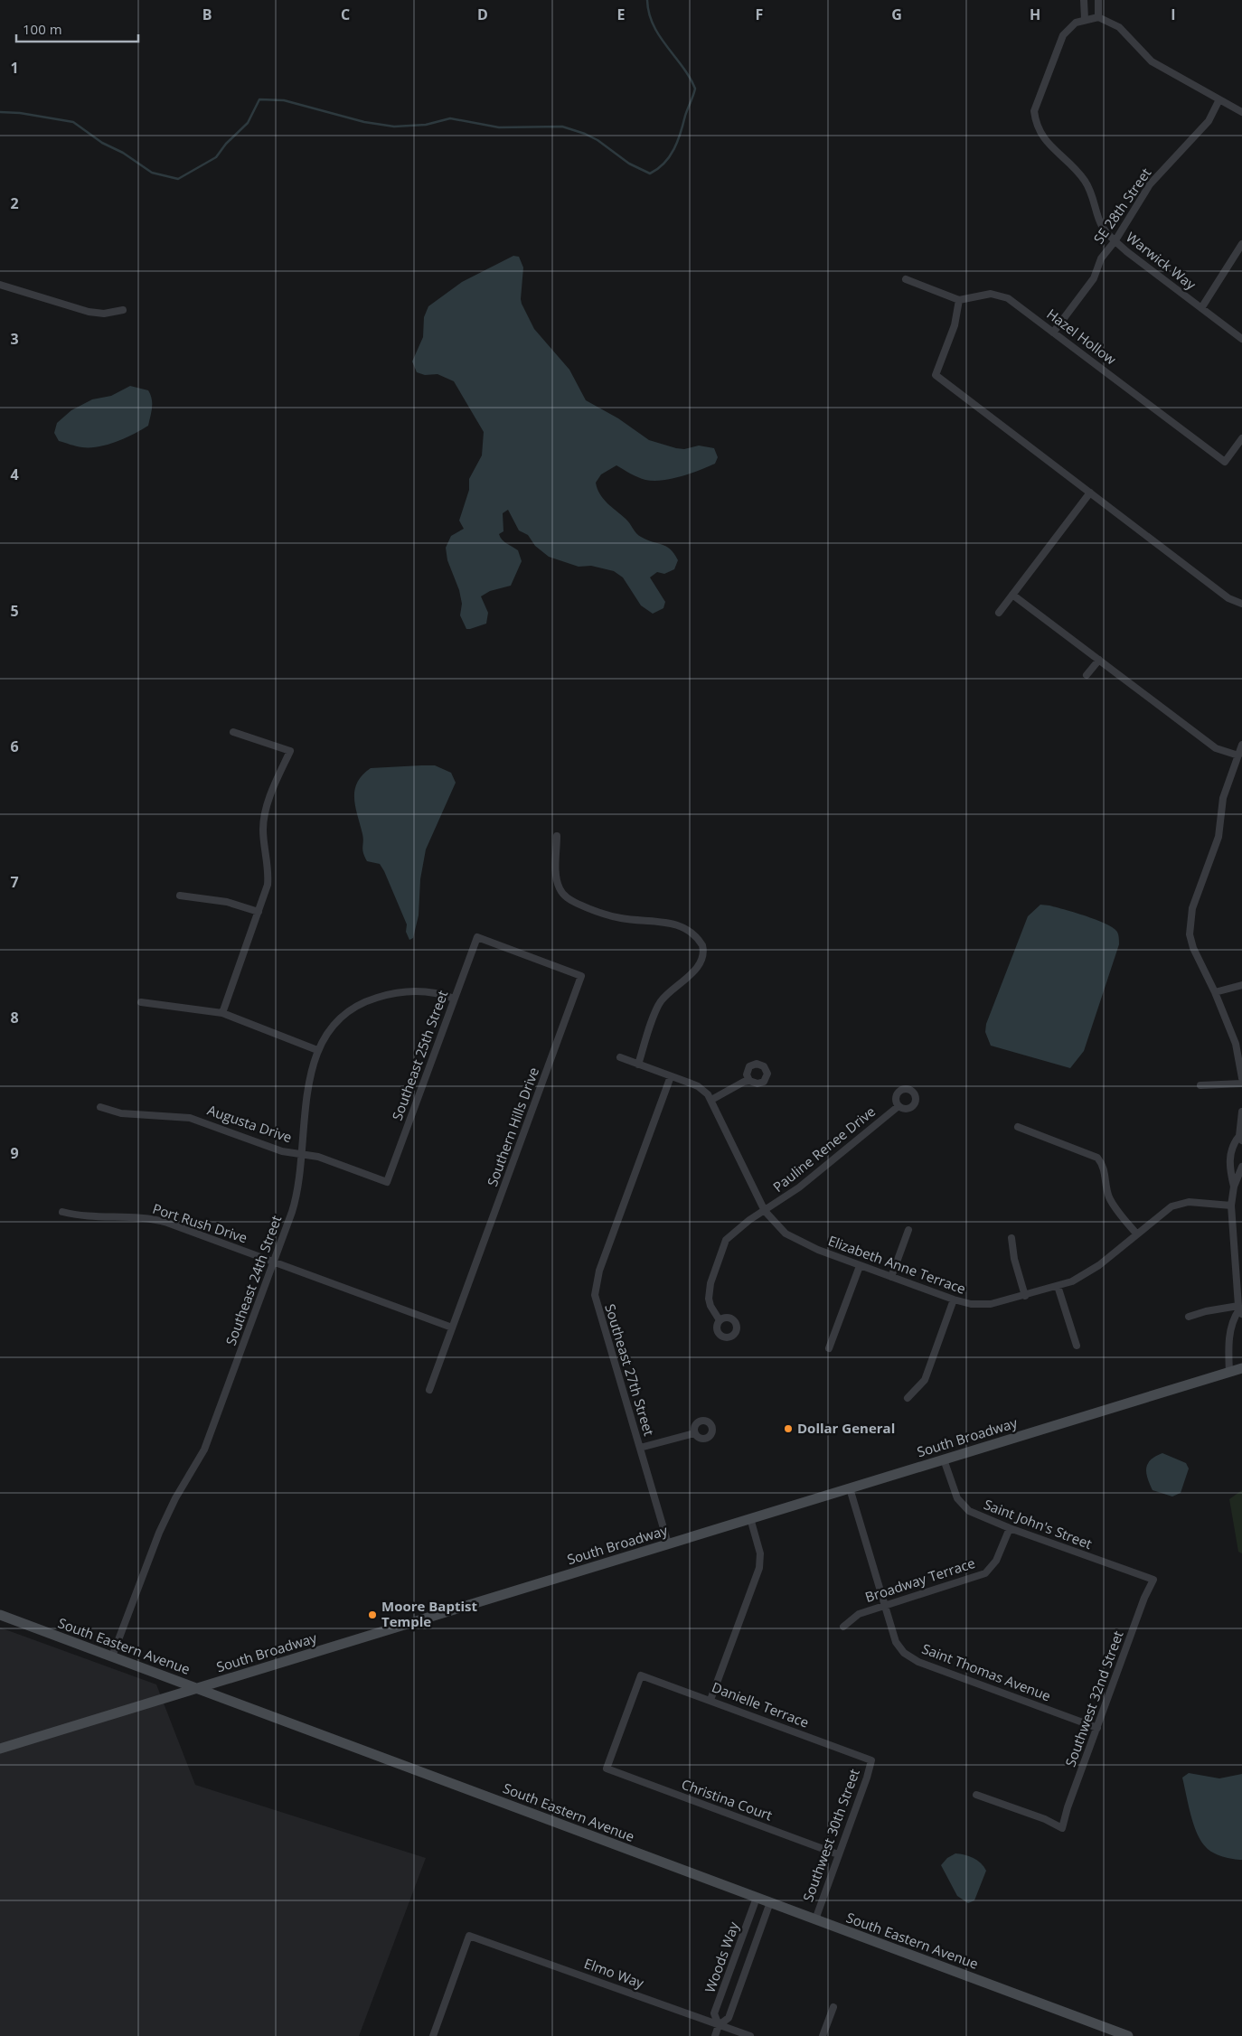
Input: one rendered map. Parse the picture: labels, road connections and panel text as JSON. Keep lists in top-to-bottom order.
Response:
{
  "streets": {
    "street": [
      "SE 28th Street",
      "Warwick Way",
      "Hazel Hollow",
      "Southeast 25th Street",
      "Augusta Drive",
      "Southern Hills Drive",
      "Pauline Renee Drive",
      "Port Rush Drive",
      "Elizabeth Anne Terrace",
      "Southeast 24th Street",
      "Southeast 27th Street",
      "South Broadway",
      "Saint John's Street",
      "Broadway Terrace",
      "South Eastern Avenue",
      "Saint Thomas Avenue",
      "Southwest 32nd Street",
      "Danielle Terrace",
      "Christina Court",
      "Southwest 30th Street",
      "Woods Way",
      "Elmo Way"
    ]
  },
  "crossings": [
    ["SE 28th Street", "Warwick Way"],
    ["SE 28th Street", "Hazel Hollow"],
    ["Southeast 25th Street", "Augusta Drive"],
    ["Southeast 25th Street", "Southern Hills Drive"],
    ["Southeast 25th Street", "Southeast 24th Street"],
    ["Augusta Drive", "Southeast 24th Street"],
    ["Southern Hills Drive", "Port Rush Drive"],
    ["Pauline Renee Drive", "Elizabeth Anne Terrace"],
    ["Port Rush Drive", "Southeast 24th Street"],
    ["Elizabeth Anne Terrace", "Southeast 27th Street"],
    ["Southeast 24th Street", "South Eastern Avenue"],
    ["Southeast 27th Street", "South Broadway"],
    ["South Broadway", "Saint John's Street"],
    ["South Broadway", "South Eastern Avenue"],
    ["South Broadway", "Saint Thomas Avenue"],
    ["Saint John's Street", "Broadway Terrace"],
    ["Saint John's Street", "Southwest 32nd Street"],
    ["Broadway Terrace", "Saint Thomas Avenue"],
    ["South Eastern Avenue", "Southwest 30th Street"],
    ["South Eastern Avenue", "Woods Way"],
    ["Saint Thomas Avenue", "Southwest 32nd Street"],
    ["Danielle Terrace", "Christina Court"],
    ["Danielle Terrace", "Southwest 30th Street"],
    ["Christina Court", "Southwest 30th Street"],
    ["Woods Way", "Elmo Way"]
  ],
  "places": ["Dollar General", "Moore Baptist Temple"],
  "scale_bar": "100 m",
  "grid": {
    "columns": [
      "B",
      "C",
      "D",
      "E",
      "F",
      "G",
      "H",
      "I"
    ],
    "rows": [
      "1",
      "2",
      "3",
      "4",
      "5",
      "6",
      "7",
      "8",
      "9"
    ]
  }
}
